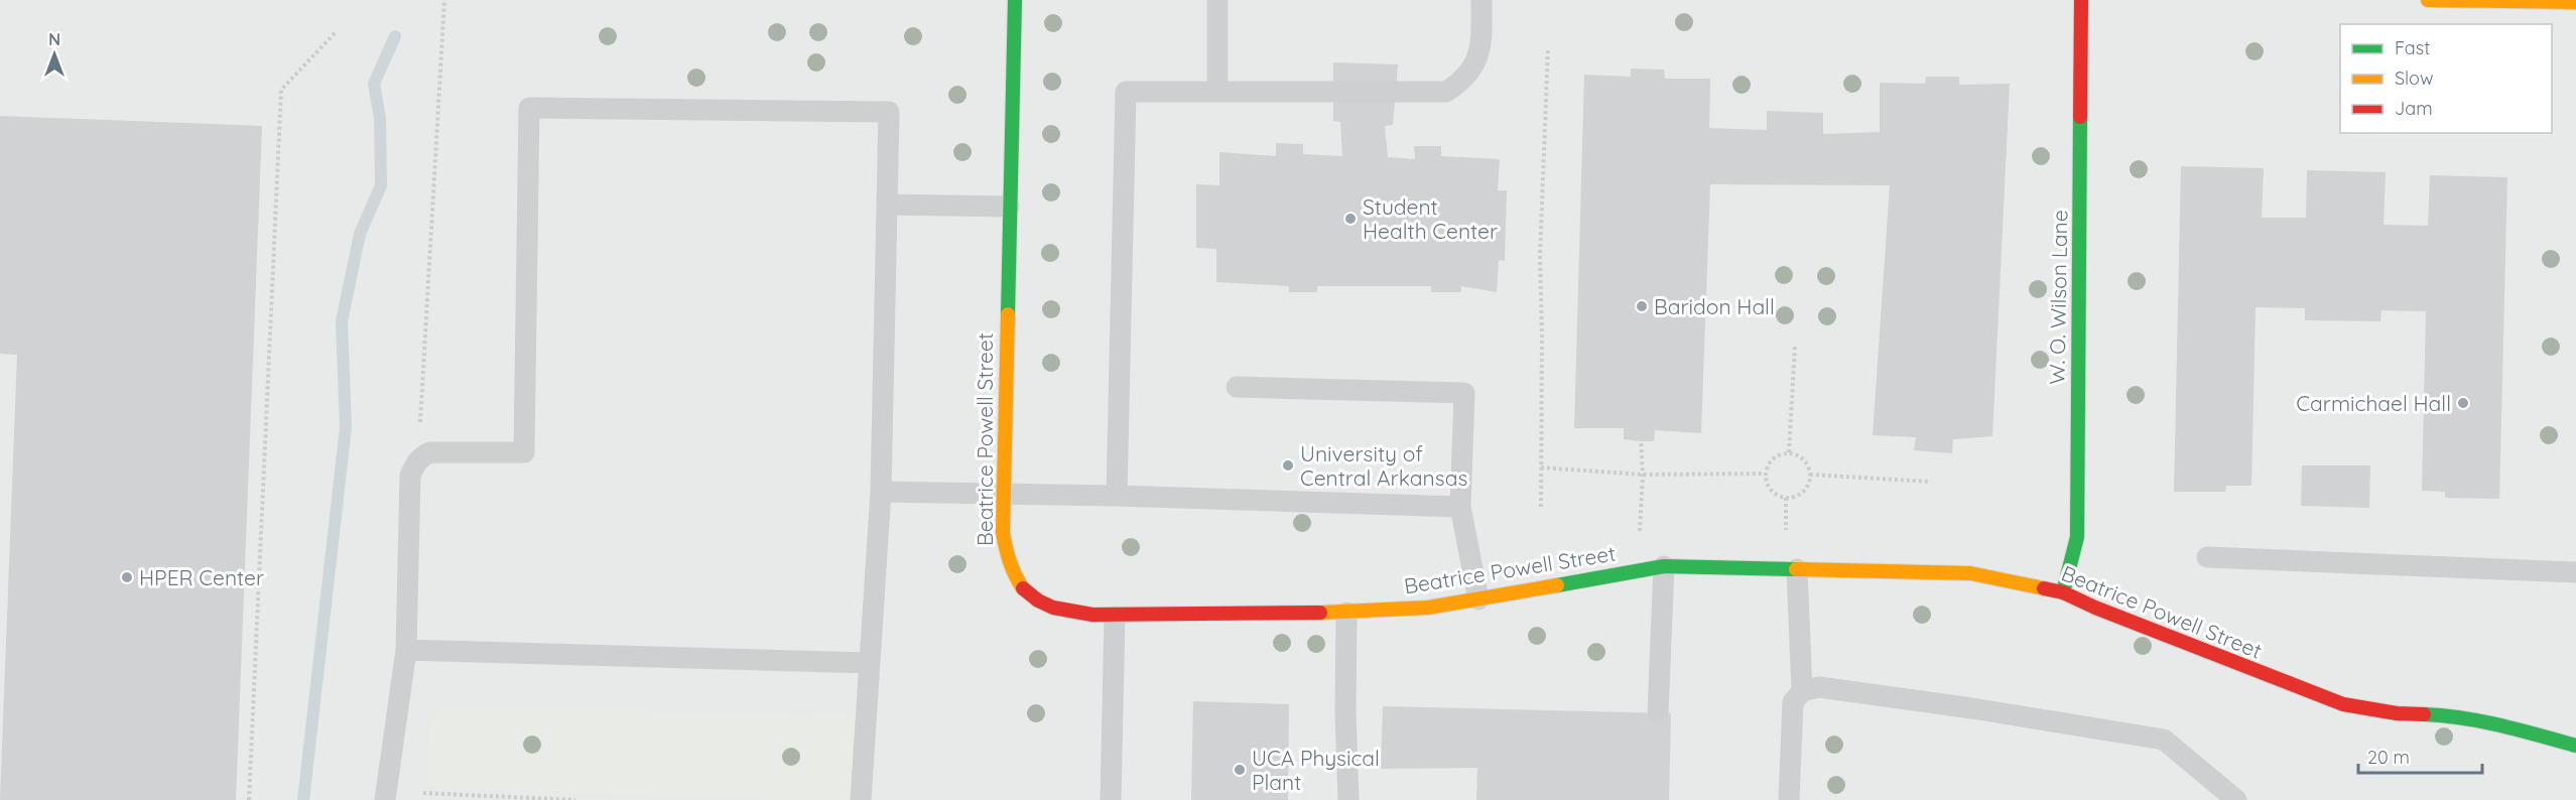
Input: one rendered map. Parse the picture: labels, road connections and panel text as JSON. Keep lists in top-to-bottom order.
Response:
{
  "streets": {
    "street": ["W. O. Wilson Lane", "Beatrice Powell Street"]
  },
  "crossings": [
    ["W. O. Wilson Lane", "Beatrice Powell Street"]
  ],
  "places": [
    "Student Health Center",
    "Baridon Hall",
    "Carmichael Hall",
    "University of Central Arkansas",
    "HPER Center",
    "UCA Physical Plant"
  ],
  "legend": ["Fast", "Slow", "Jam"],
  "scale_bar": "20 m",
  "north": "top"
}
